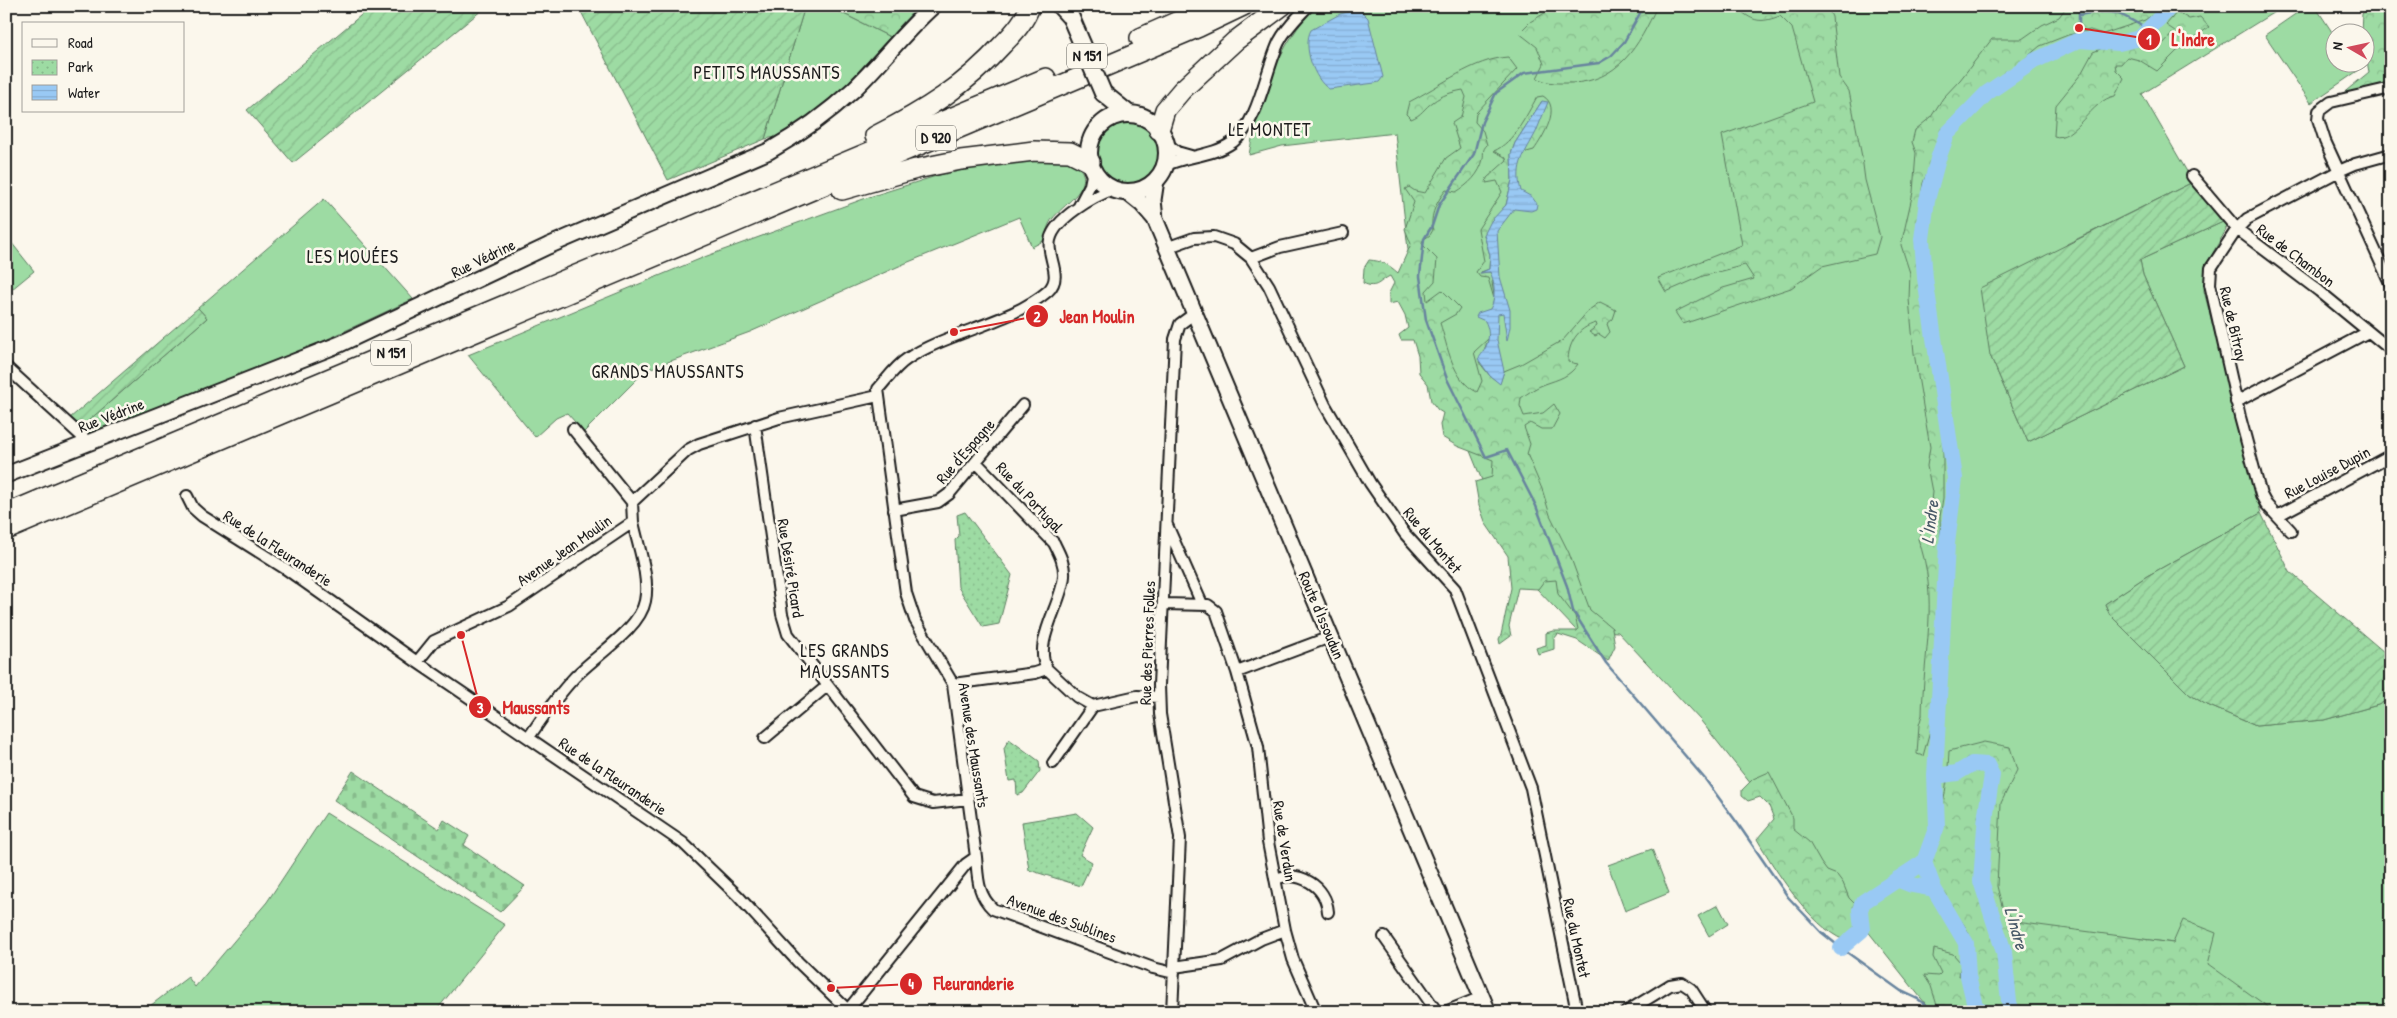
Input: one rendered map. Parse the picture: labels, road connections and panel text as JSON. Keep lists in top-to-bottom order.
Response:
{
  "streets": {
    "highway": ["N 151", "D 920"],
    "street": [
      "Rue de Chambon",
      "Rue Védrine",
      "Rue de Bitray",
      "Rue d'Espagne",
      "Rue Louise Dupin",
      "Rue du Portugal",
      "Rue du Montet",
      "Rue de la Fleuranderie",
      "Avenue Jean Moulin",
      "Rue Désiré Picard",
      "Route d'Issoudun",
      "Rue des Pierres Folles",
      "Avenue des Maussants",
      "Rue de Verdun",
      "Avenue des Sublines"
    ]
  },
  "crossings": [
    ["N 151", "D 920"],
    ["N 151", "Route d'Issoudun"],
    ["Rue de Chambon", "Rue de Bitray"],
    ["Rue de Bitray", "Rue Louise Dupin"],
    ["Rue d'Espagne", "Rue du Portugal"],
    ["Rue d'Espagne", "Avenue des Maussants"],
    ["Rue du Montet", "Route d'Issoudun"],
    ["Rue de la Fleuranderie", "Avenue Jean Moulin"],
    ["Rue Désiré Picard", "Avenue des Maussants"],
    ["Route d'Issoudun", "Rue des Pierres Folles"],
    ["Rue des Pierres Folles", "Rue de Verdun"],
    ["Rue des Pierres Folles", "Avenue des Sublines"],
    ["Avenue des Maussants", "Avenue des Sublines"]
  ],
  "districts": [
    "PETITS MAUSSANTS",
    "LE MONTET",
    "LES MOUÉES",
    "GRANDS MAUSSANTS",
    "LES GRANDS MAUSSANTS"
  ],
  "water": ["L'Indre"],
  "places": [
    "L'Indre",
    "Jean Moulin",
    "Maussants",
    "Fleuranderie"
  ],
  "legend": ["Road", "Park", "Water"],
  "north": "left"
}
